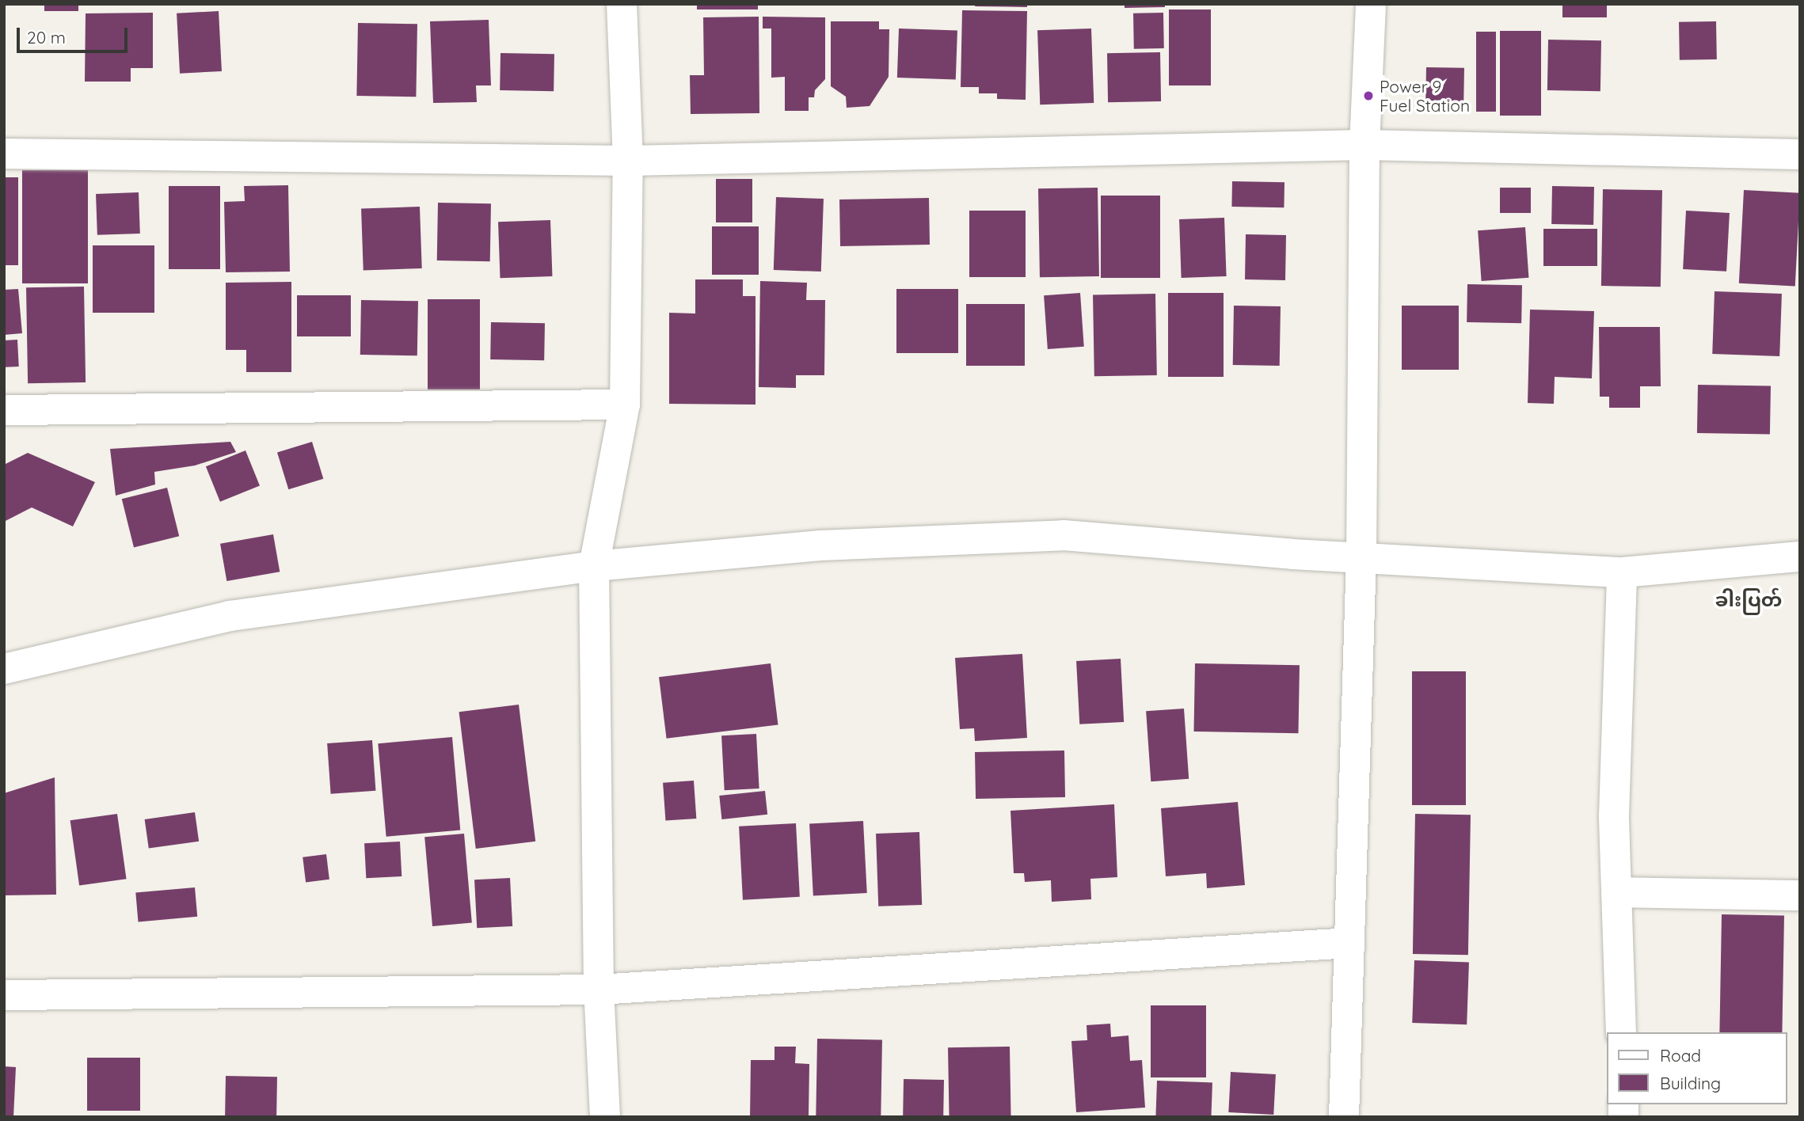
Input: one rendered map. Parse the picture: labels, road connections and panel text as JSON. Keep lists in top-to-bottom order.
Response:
{
  "districts": ["ခါးပြတ်"],
  "places": ["Power 9 Fuel Station"],
  "legend": ["Road", "Building"],
  "scale_bar": "20 m"
}
